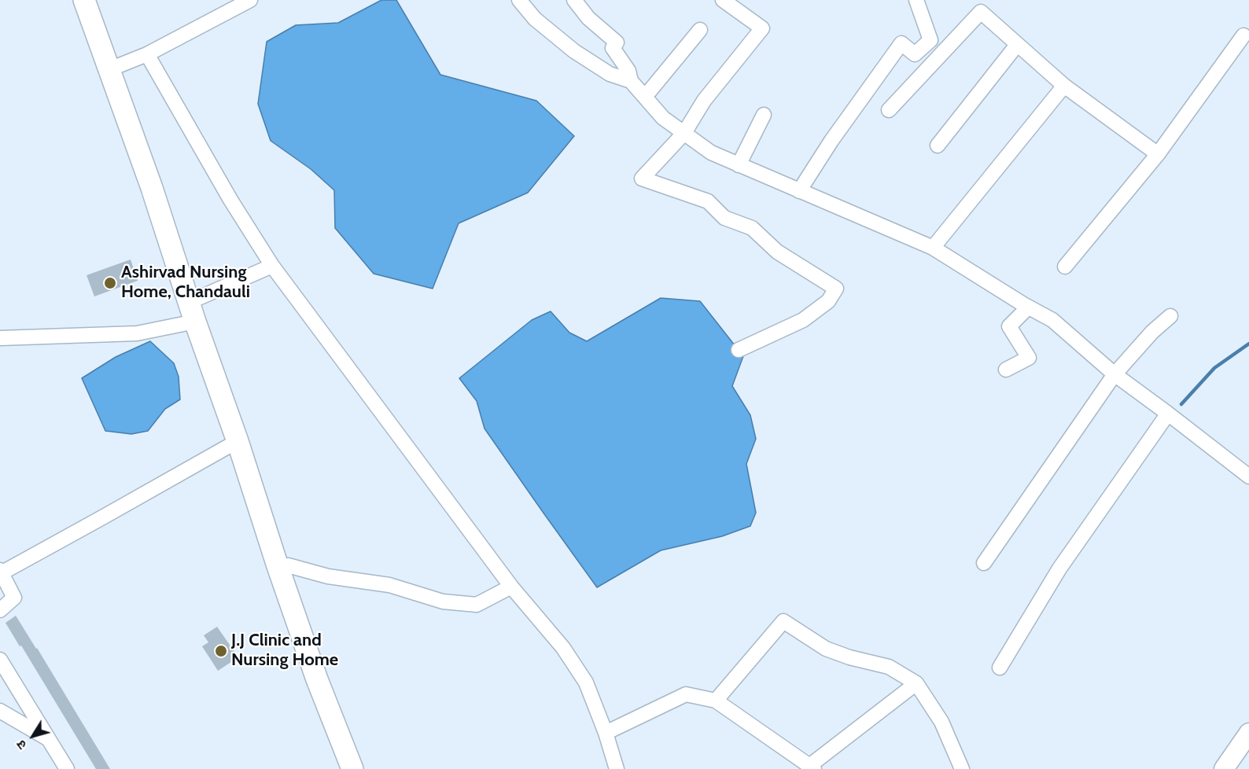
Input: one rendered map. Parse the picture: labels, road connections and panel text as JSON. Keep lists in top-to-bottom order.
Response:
{
  "places": ["Ashirvad Nursing Home, Chandauli", "J.J Clinic and Nursing Home"],
  "north": "bottom left"
}
